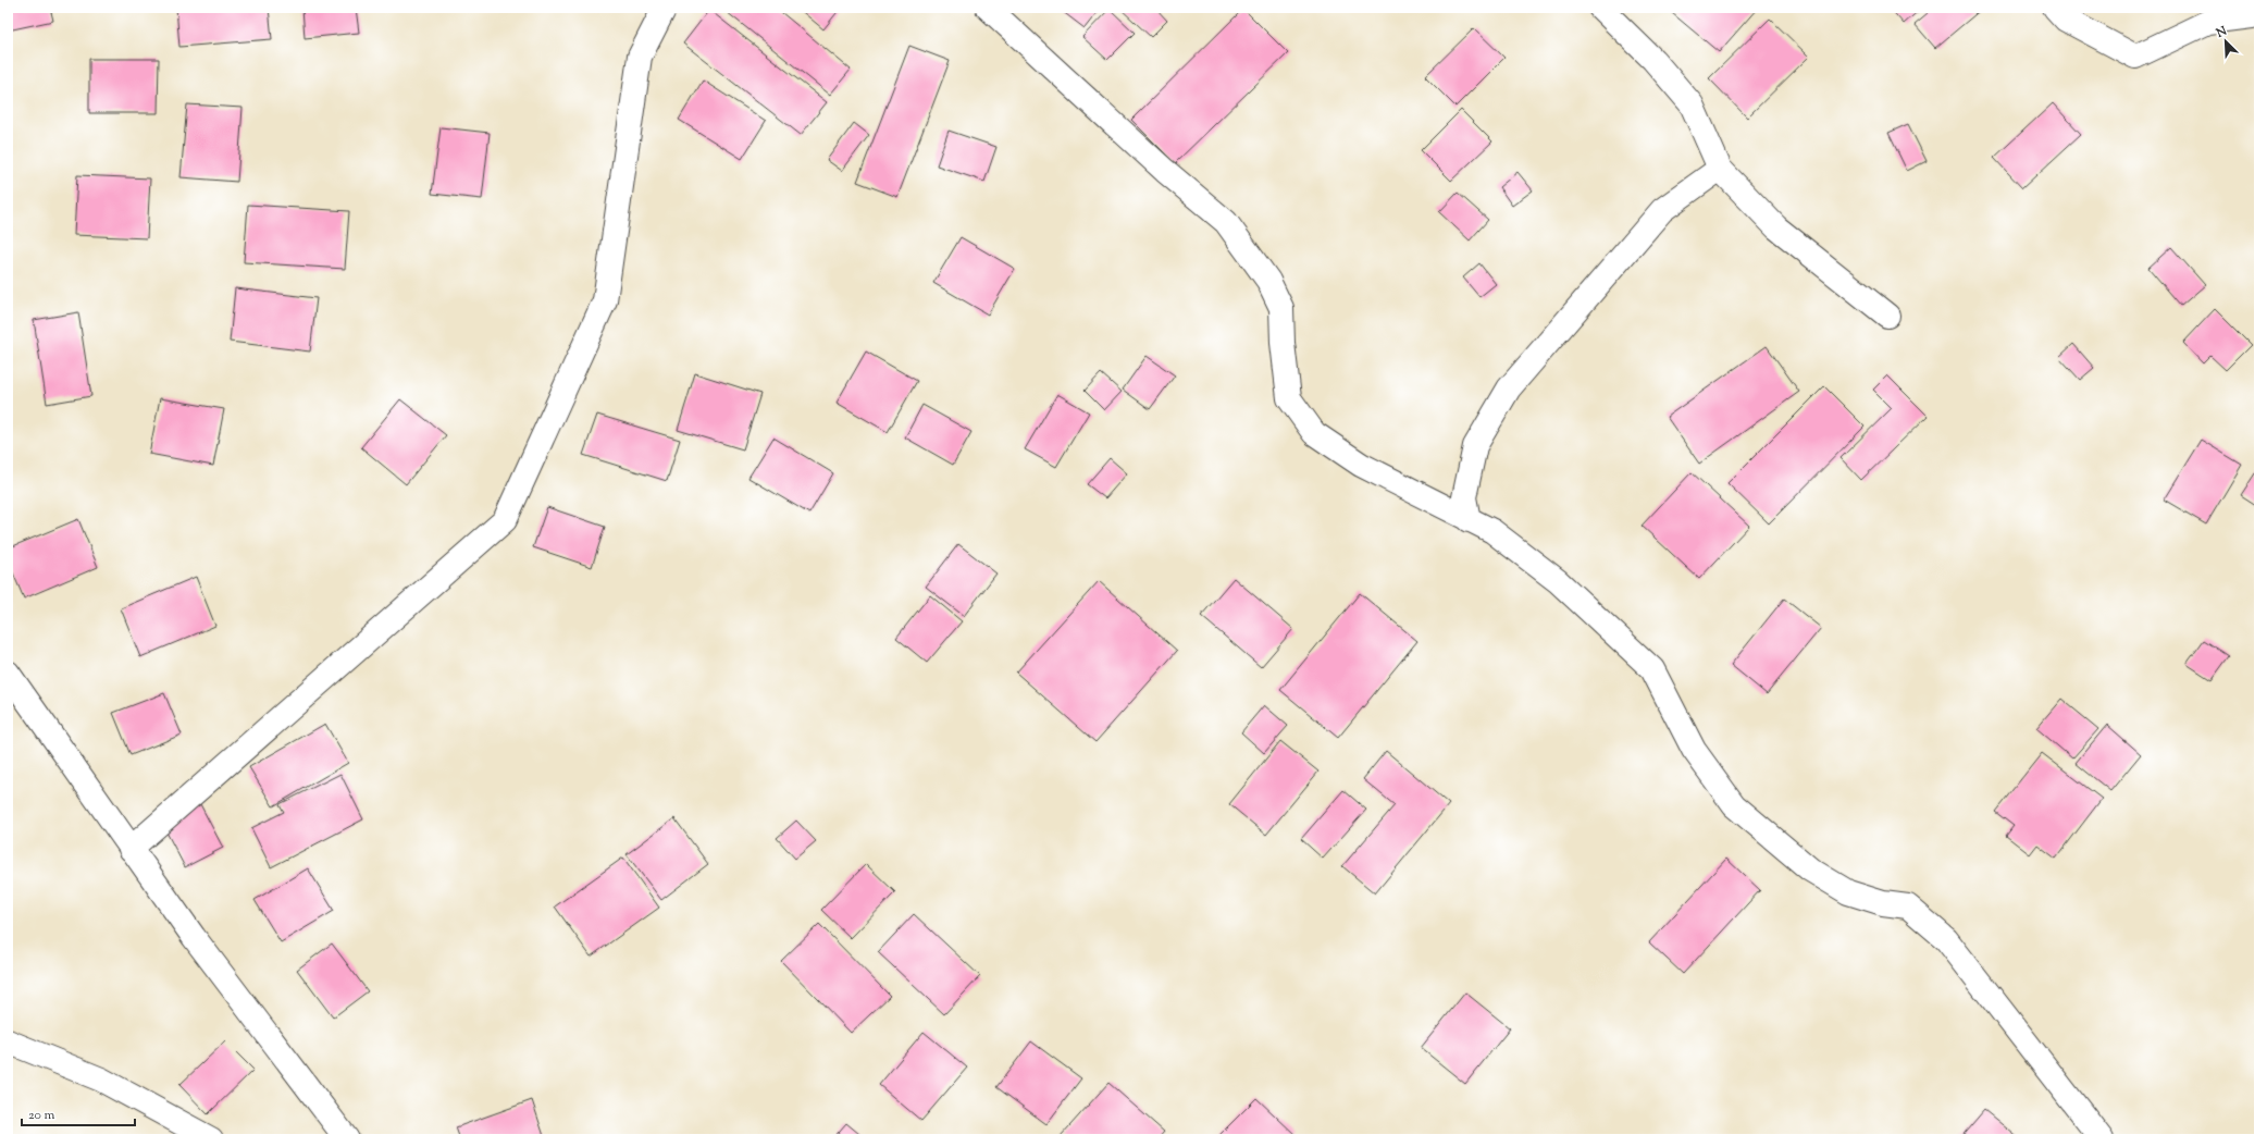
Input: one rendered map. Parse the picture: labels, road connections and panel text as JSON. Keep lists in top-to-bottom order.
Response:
{
  "scale_bar": "20 m",
  "north": "top left"
}
